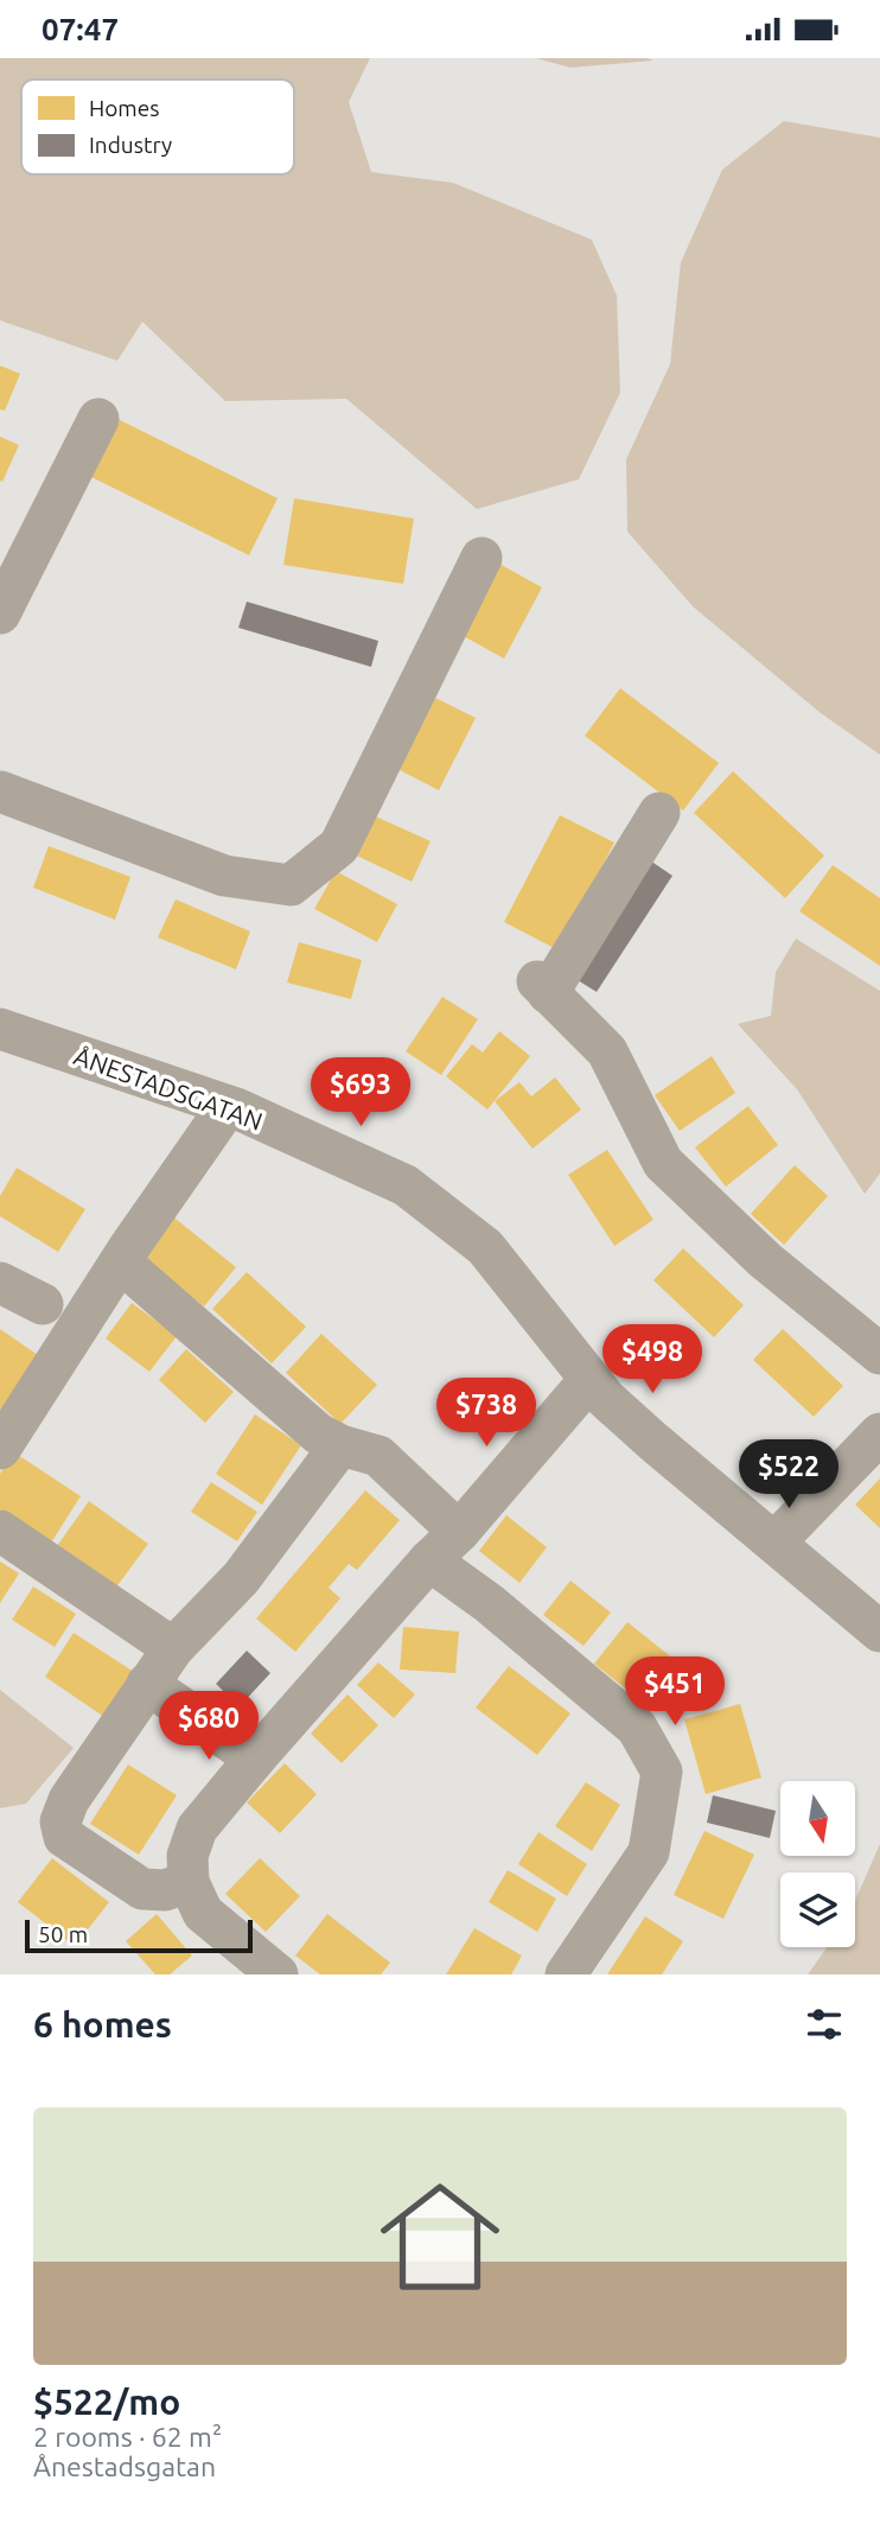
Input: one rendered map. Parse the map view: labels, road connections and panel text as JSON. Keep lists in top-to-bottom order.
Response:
{
  "streets": {
    "street": ["ÅNESTADSGATAN"]
  },
  "legend": ["Homes", "Industry"],
  "scale_bar": "50 m",
  "north": "bottom",
  "page": {
    "status": "07:47",
    "price": [
      "$693",
      "$498",
      "$738",
      "$522",
      "$451",
      "$680"
    ],
    "scale": "50 m",
    "heading": "6 homes",
    "list": [
      {
        "name": "$522/mo",
        "note": "2 rooms · 62 m² · Ånestadsgatan"
      }
    ]
  }
}
